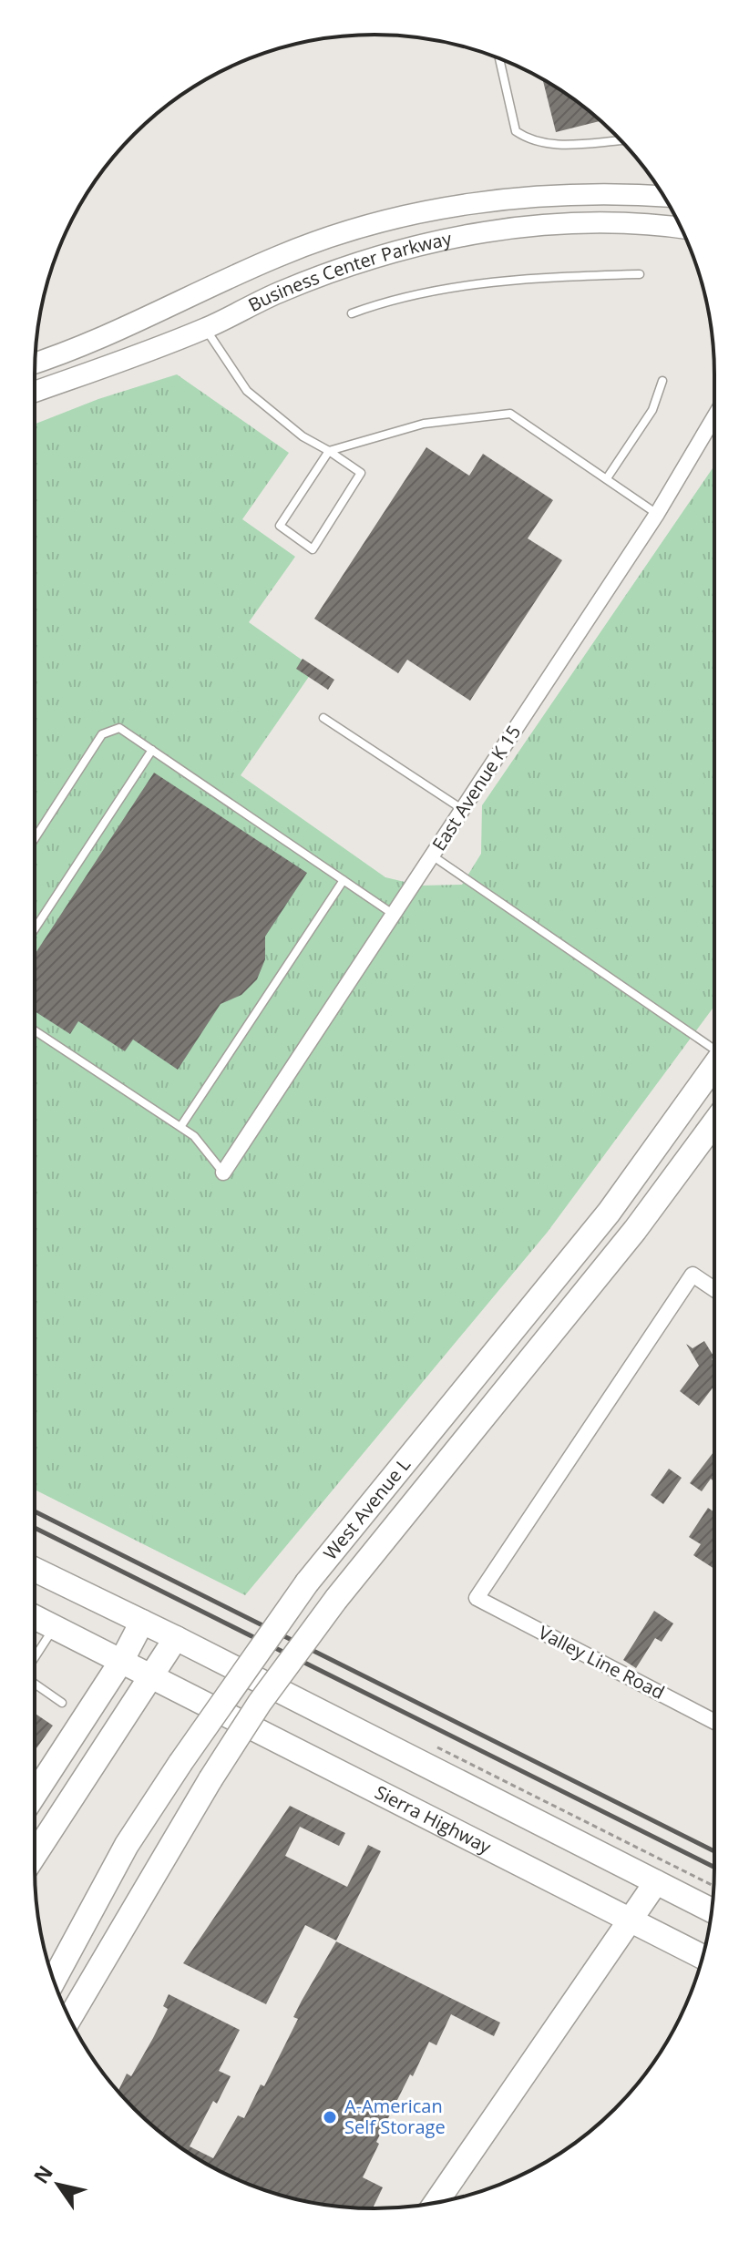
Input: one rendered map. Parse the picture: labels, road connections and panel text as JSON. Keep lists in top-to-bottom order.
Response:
{
  "streets": {
    "main road": ["Business Center Parkway", "West Avenue L", "Sierra Highway"],
    "street": ["East Avenue K 15", "Valley Line Road"]
  },
  "places": ["A-American Self Storage"],
  "north": "top left"
}
